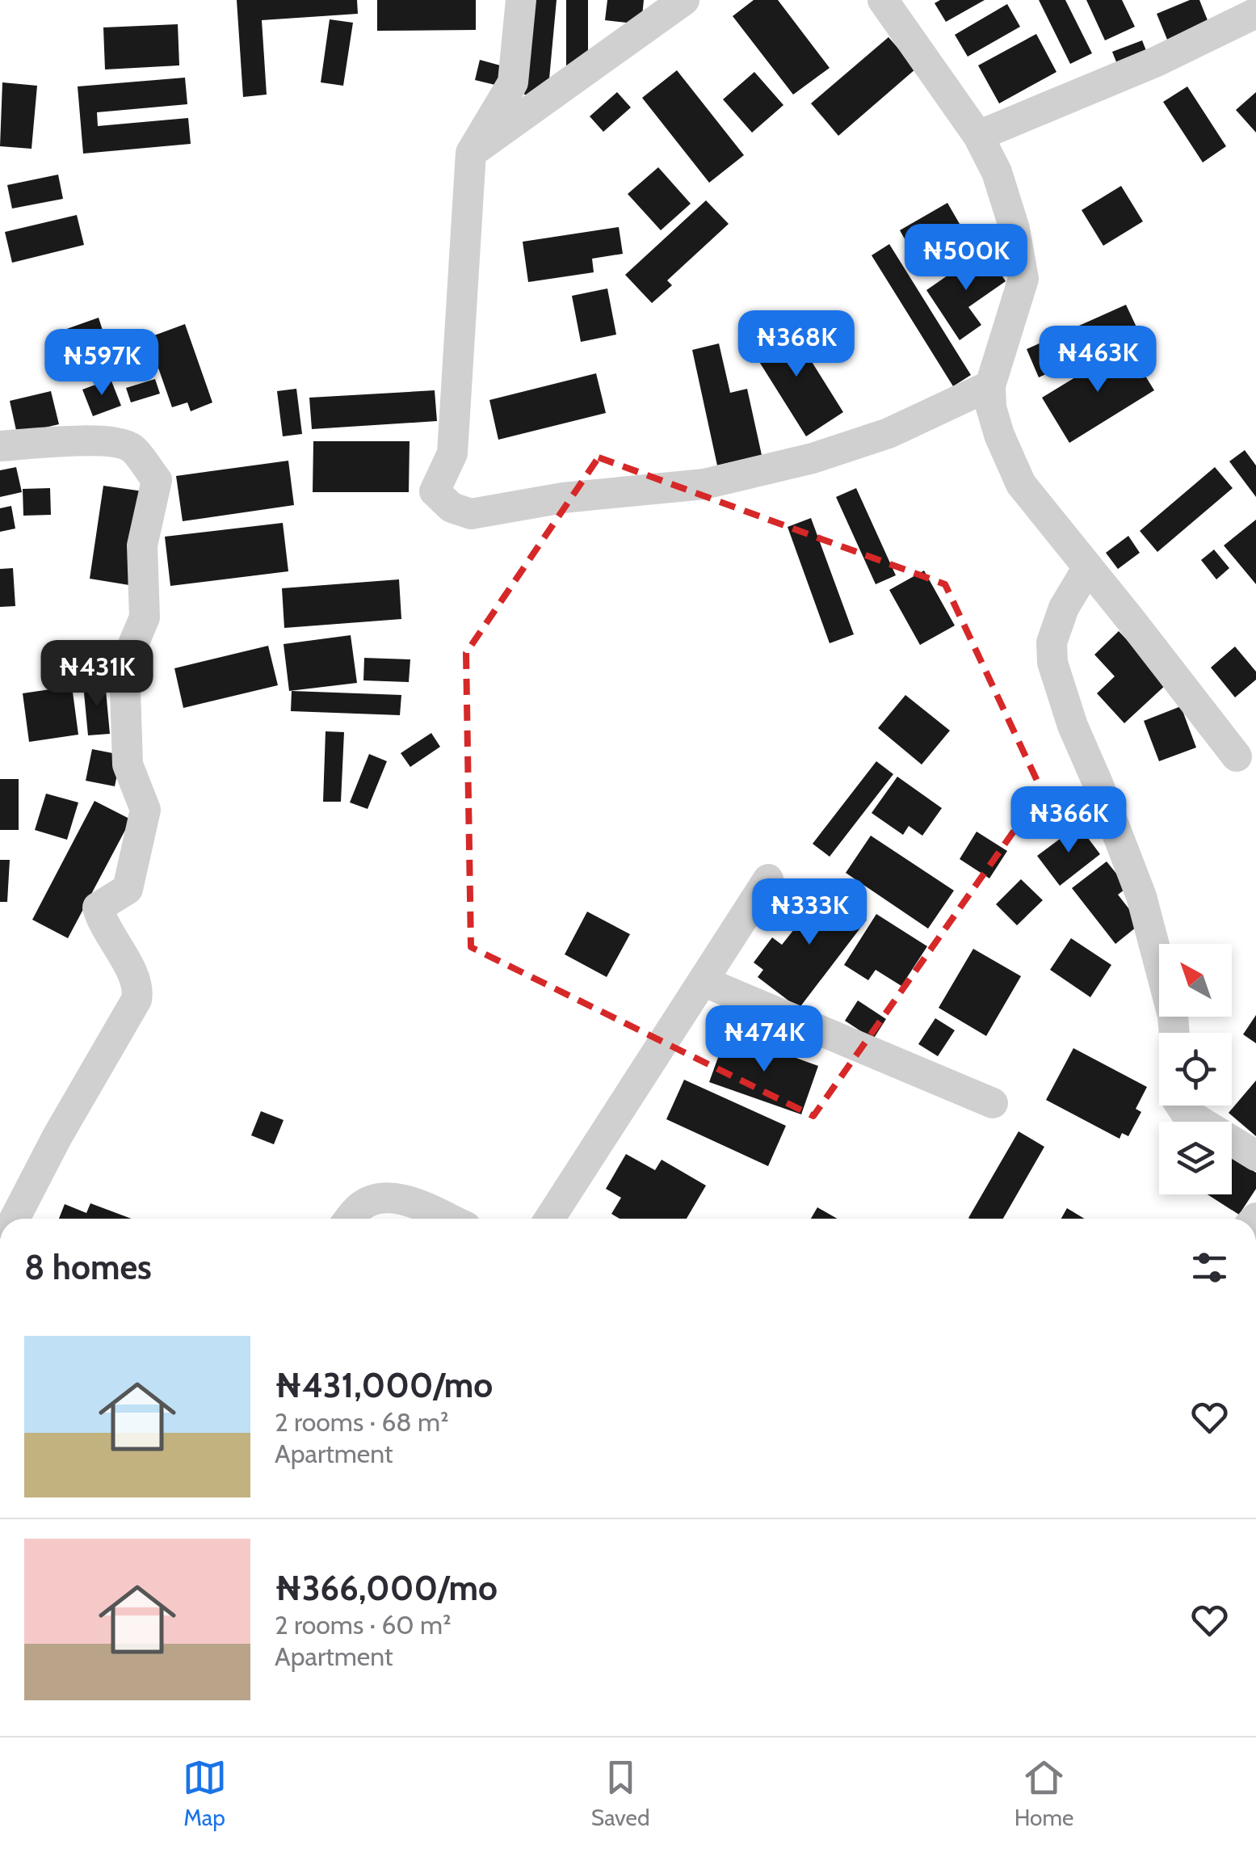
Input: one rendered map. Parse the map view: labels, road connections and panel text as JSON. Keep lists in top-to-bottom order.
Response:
{
  "north": "top left",
  "page": {
    "price": [
      "₦500K",
      "₦368K",
      "₦463K",
      "₦597K",
      "₦431K",
      "₦366K",
      "₦333K",
      "₦474K"
    ],
    "heading": "8 homes",
    "list": [
      {
        "name": "₦431,000/mo",
        "note": "2 rooms · 68 m² · Apartment"
      },
      {
        "name": "₦366,000/mo",
        "note": "2 rooms · 60 m² · Apartment"
      }
    ],
    "tabs": ["Map", "Saved", "Home"]
  }
}
